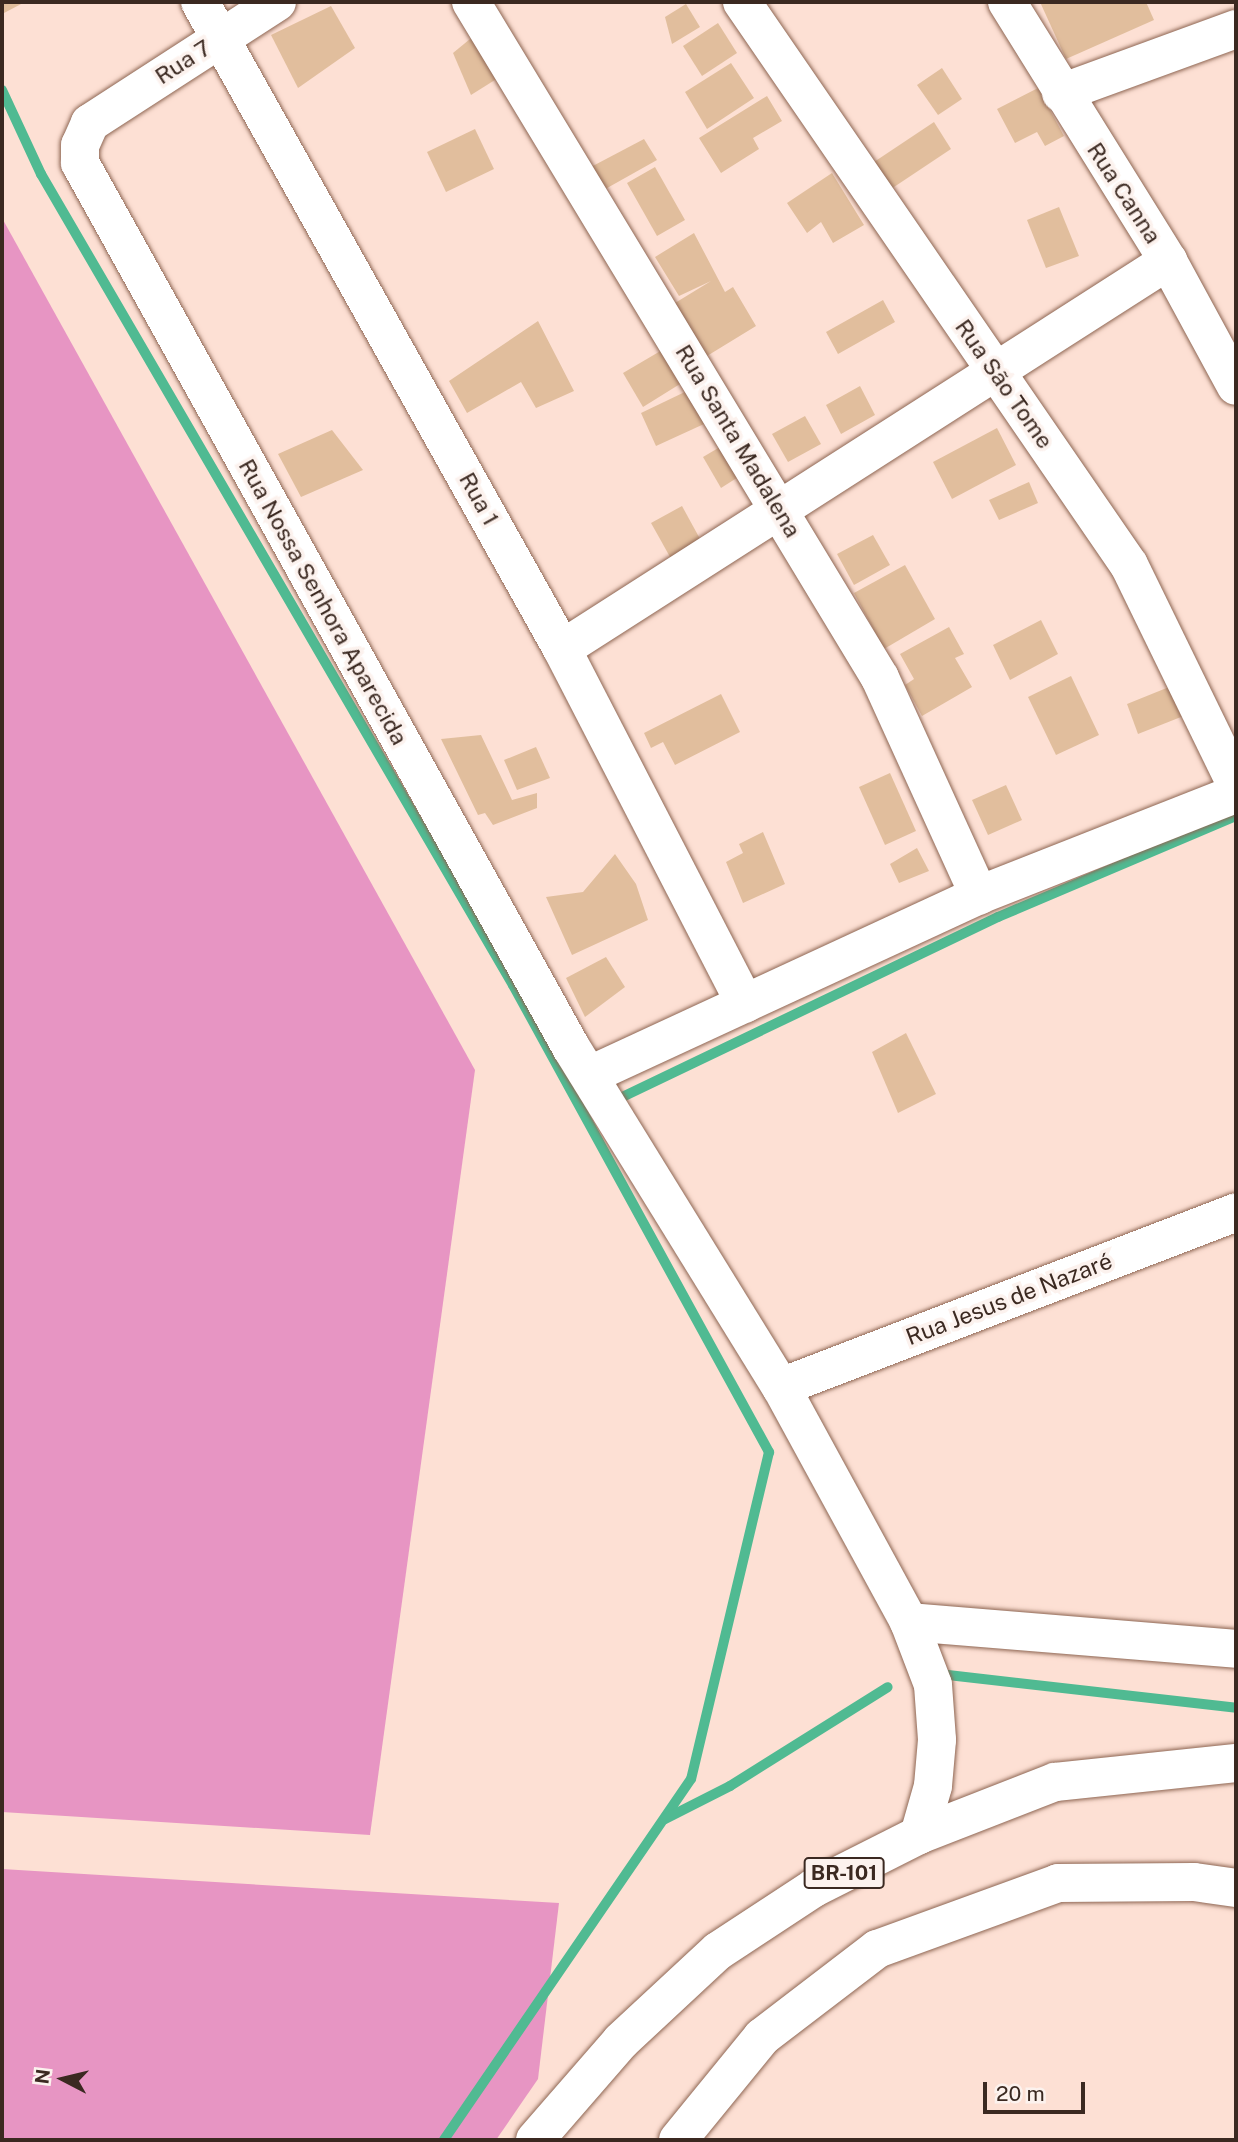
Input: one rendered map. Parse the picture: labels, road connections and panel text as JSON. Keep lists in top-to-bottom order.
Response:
{
  "streets": {
    "main road": [
      "Rua 7",
      "Rua Canna",
      "Rua São Tome",
      "Rua Santa Madalena",
      "Rua 1",
      "Rua Nossa Senhora Aparecida",
      "Rua Jesus de Nazaré",
      "BR-101"
    ]
  },
  "crossings": [
    ["Rua 7", "Rua 1"],
    ["Rua 7", "Rua Nossa Senhora Aparecida"],
    ["Rua Nossa Senhora Aparecida", "Rua Jesus de Nazaré"],
    ["Rua Nossa Senhora Aparecida", "BR-101"]
  ],
  "scale_bar": "20 m",
  "north": "left"
}
